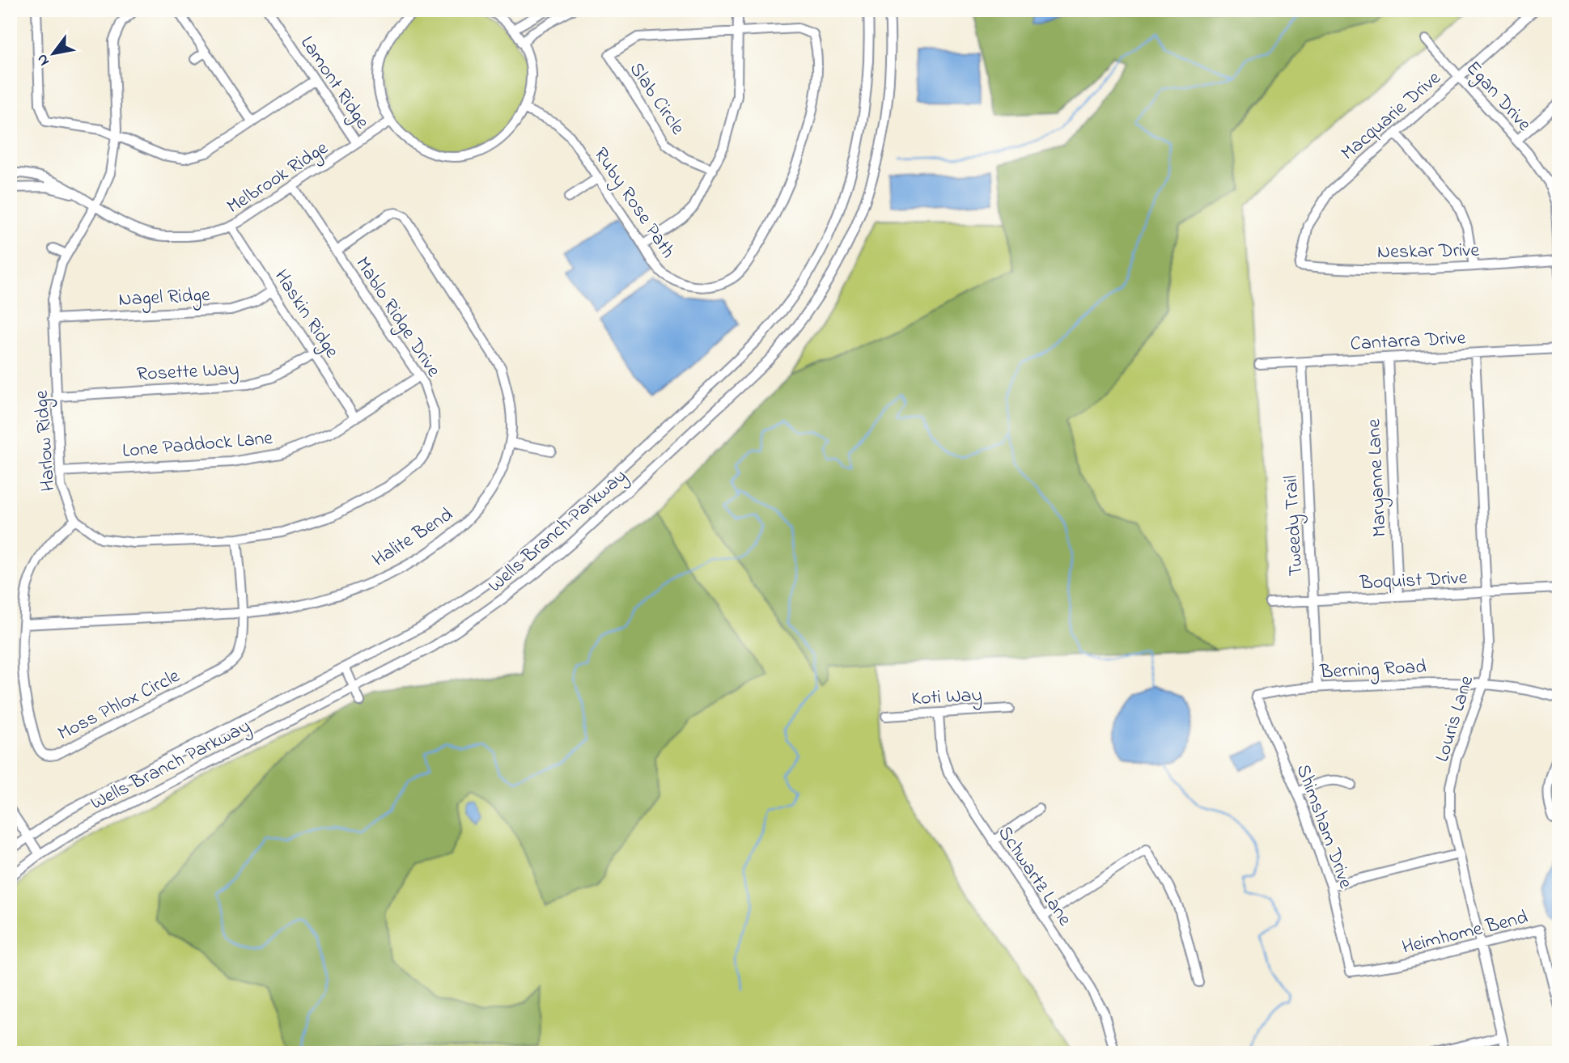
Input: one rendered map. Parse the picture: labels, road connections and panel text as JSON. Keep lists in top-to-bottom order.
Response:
{
  "streets": {
    "street": [
      "Lamont Ridge",
      "Egan Drive",
      "Slab Circle",
      "Macquarie Drive",
      "Melbrook Ridge",
      "Ruby Rose Path",
      "Neskar Drive",
      "Nagel Ridge",
      "Haskin Ridge",
      "Mablo Ridge Drive",
      "Cantarra Drive",
      "Rosette Way",
      "Harlow Ridge",
      "Lone Paddock Lane",
      "Maryanne Lane",
      "Tweedy Trail",
      "Wells Branch Parkway",
      "Halite Bend",
      "Boquist Drive",
      "Berning Road",
      "Koti Way",
      "Moss Phlox Circle",
      "Louris Lane",
      "Shimsham Drive",
      "Schwartz Lane",
      "Heimhome Bend"
    ]
  },
  "crossings": [
    ["Lamont Ridge", "Melbrook Ridge"],
    ["Egan Drive", "Macquarie Drive"],
    ["Egan Drive", "Neskar Drive"],
    ["Slab Circle", "Ruby Rose Path"],
    ["Macquarie Drive", "Neskar Drive"],
    ["Melbrook Ridge", "Haskin Ridge"],
    ["Melbrook Ridge", "Mablo Ridge Drive"],
    ["Nagel Ridge", "Haskin Ridge"],
    ["Nagel Ridge", "Harlow Ridge"],
    ["Haskin Ridge", "Rosette Way"],
    ["Haskin Ridge", "Lone Paddock Lane"],
    ["Mablo Ridge Drive", "Harlow Ridge"],
    ["Mablo Ridge Drive", "Lone Paddock Lane"],
    ["Mablo Ridge Drive", "Halite Bend"],
    ["Mablo Ridge Drive", "Moss Phlox Circle"],
    ["Cantarra Drive", "Maryanne Lane"],
    ["Cantarra Drive", "Tweedy Trail"],
    ["Cantarra Drive", "Louris Lane"],
    ["Rosette Way", "Harlow Ridge"],
    ["Harlow Ridge", "Lone Paddock Lane"],
    ["Harlow Ridge", "Moss Phlox Circle"],
    ["Maryanne Lane", "Boquist Drive"],
    ["Tweedy Trail", "Boquist Drive"],
    ["Tweedy Trail", "Berning Road"],
    ["Halite Bend", "Moss Phlox Circle"],
    ["Boquist Drive", "Louris Lane"],
    ["Berning Road", "Louris Lane"],
    ["Berning Road", "Shimsham Drive"],
    ["Koti Way", "Schwartz Lane"],
    ["Louris Lane", "Heimhome Bend"],
    ["Shimsham Drive", "Heimhome Bend"]
  ],
  "north": "bottom left"
}
